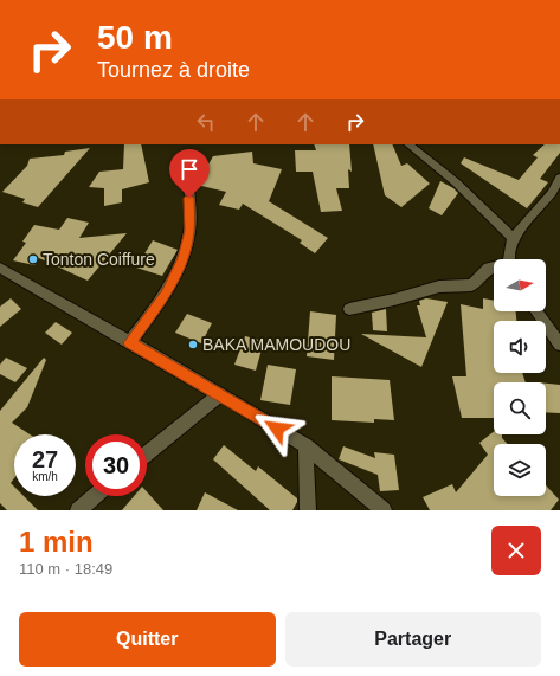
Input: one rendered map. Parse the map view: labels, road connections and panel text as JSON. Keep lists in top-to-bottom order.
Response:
{
  "places": ["Tonton Coiffure", "BAKA MAMOUDOU"],
  "north": "right",
  "page": {
    "turn": ["50 m", "Tournez à droite"],
    "speed": "27 km/h",
    "limit": "30",
    "heading": ["1 min", "110 m · 18:49"],
    "buttons": ["Quitter", "Partager"]
  }
}
